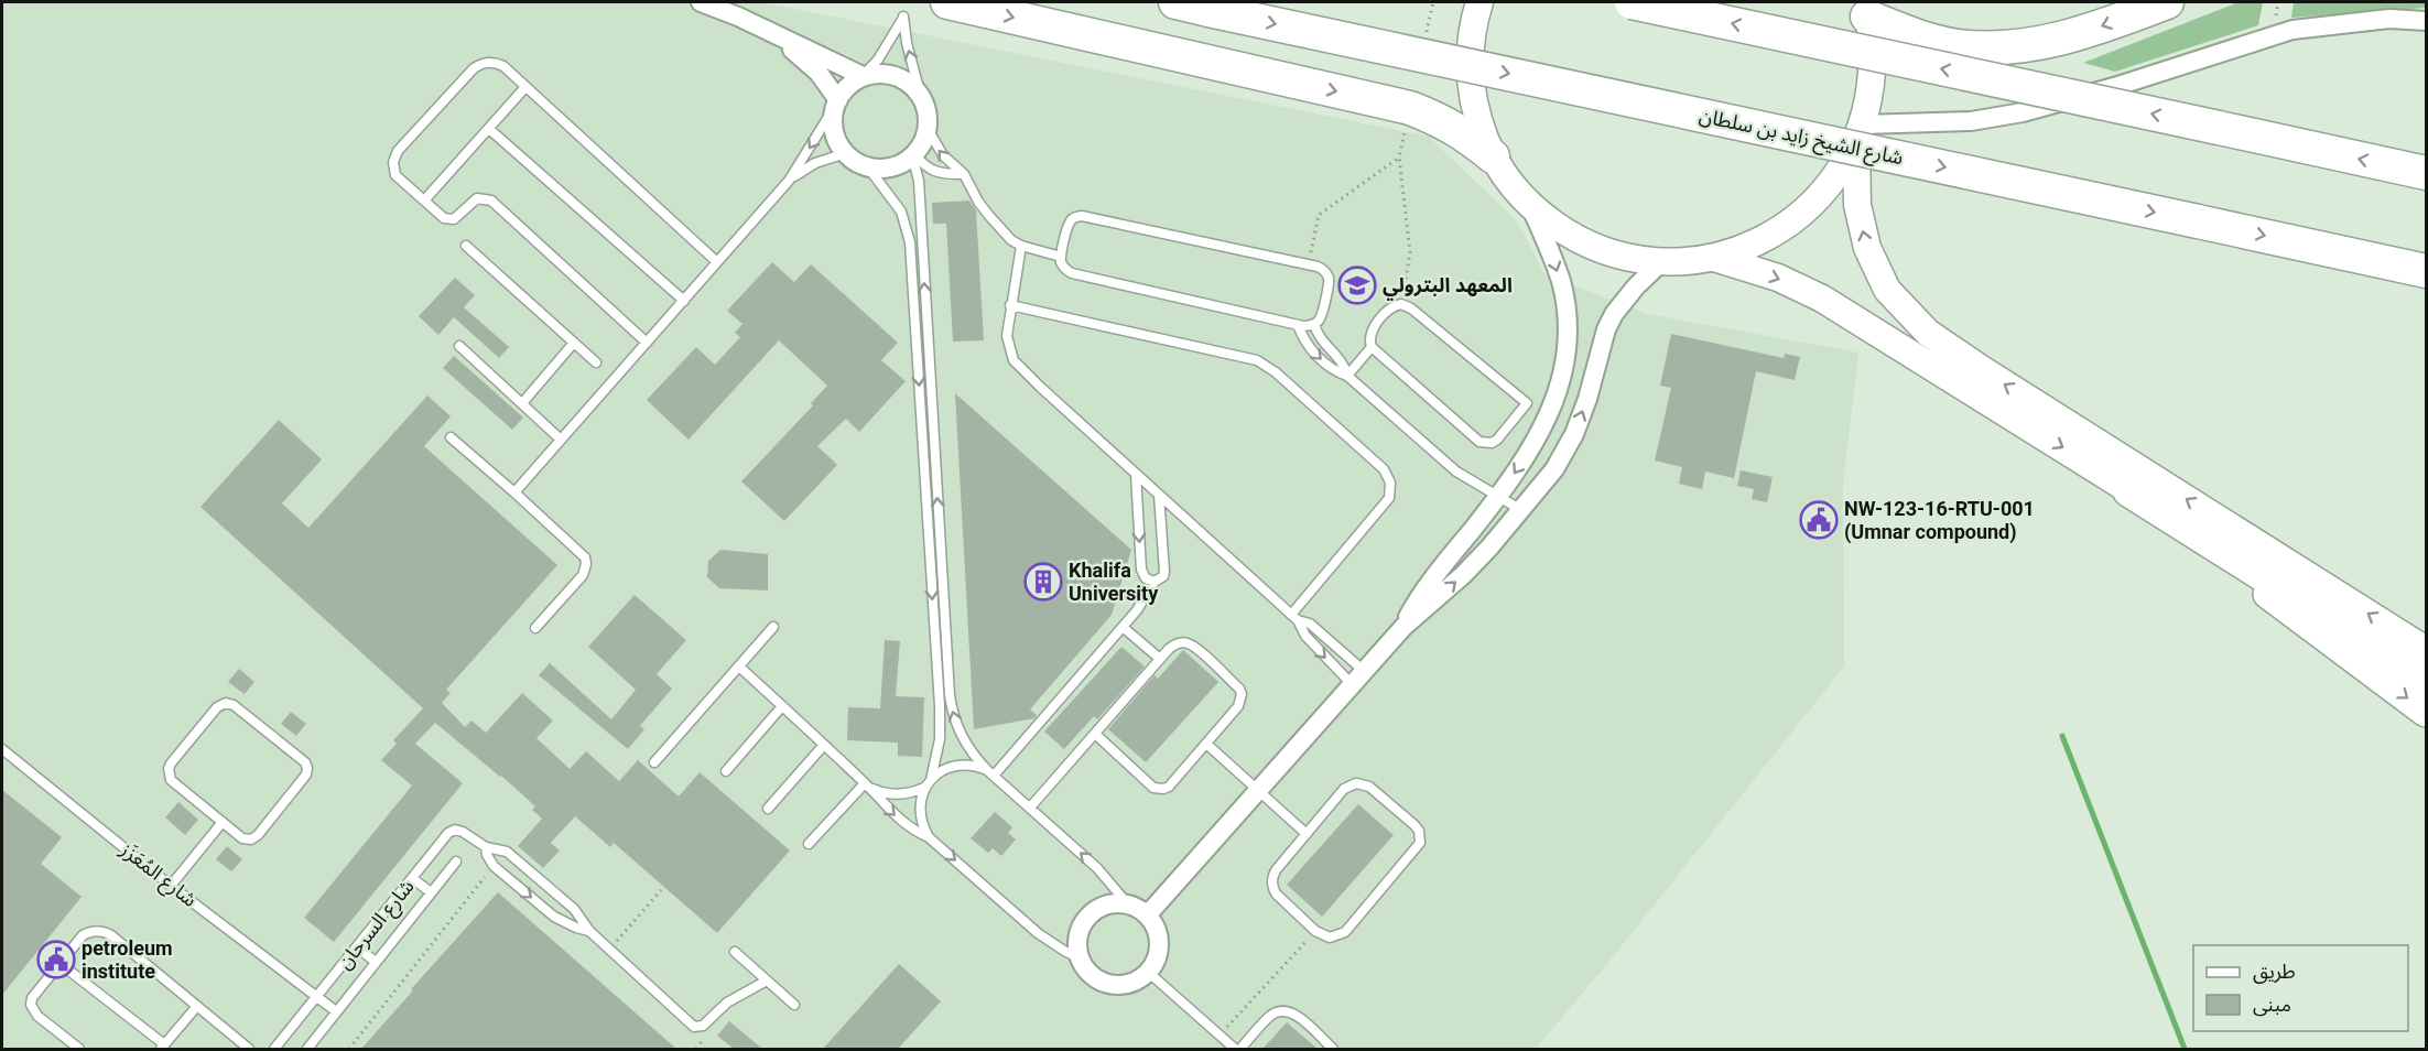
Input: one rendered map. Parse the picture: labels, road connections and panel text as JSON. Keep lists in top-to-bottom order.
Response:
{
  "streets": {
    "highway": ["شارع الشيخ زايد بن سلطان"],
    "lane": ["شارع المُعَزَز", "شارع السرحان"]
  },
  "crossings": [
    ["شارع المُعَزَز", "شارع السرحان"]
  ],
  "places": {
    "school or university": ["المعهد البترولي"],
    "public building": ["NW-123-16-RTU-001 (Umnar compound)", "petroleum institute"],
    "building": ["Khalifa University"]
  },
  "legend": ["طريق", "مبنى"]
}
